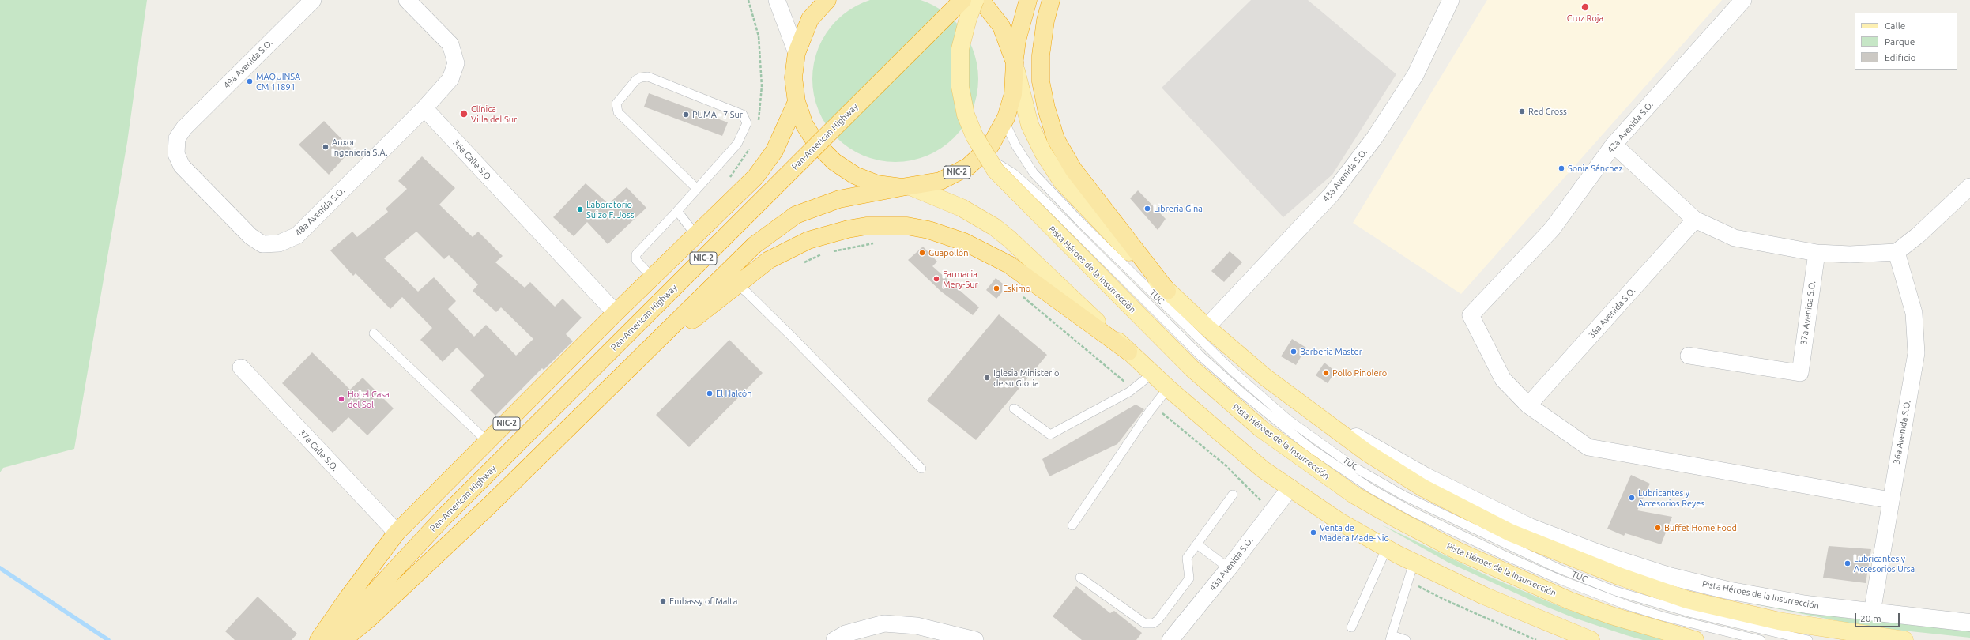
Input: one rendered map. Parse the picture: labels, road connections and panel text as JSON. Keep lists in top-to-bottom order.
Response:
{
  "streets": {
    "highway": ["Pan-American Highway", "NIC-2"],
    "main road": ["Pista Héroes de la Insurrección"],
    "street": [
      "49a Avenida S.O.",
      "42a Avenida S.O.",
      "36a Calle S.O.",
      "43a Avenida S.O.",
      "48a Avenida S.O.",
      "38a Avenida S.O.",
      "37a Avenida S.O.",
      "36a Avenida S.O.",
      "37a Calle S.O."
    ],
    "lane": ["TUC"]
  },
  "crossings": [
    ["49a Avenida S.O.", "48a Avenida S.O."],
    ["42a Avenida S.O.", "38a Avenida S.O."],
    ["36a Calle S.O.", "NIC-2"],
    ["36a Calle S.O.", "48a Avenida S.O."],
    ["NIC-2", "Pista Héroes de la Insurrección"],
    ["NIC-2", "TUC"],
    ["NIC-2", "37a Calle S.O."],
    ["43a Avenida S.O.", "Pista Héroes de la Insurrección"],
    ["Pista Héroes de la Insurrección", "36a Avenida S.O."]
  ],
  "places": [
    "Cruz Roja",
    "MAQUINSA CM 11891",
    "Red Cross",
    "Clínica Villa del Sur",
    "PUMA - 7 Sur",
    "Anxor Ingeniería S.A.",
    "Sonia Sánchez",
    "Librería Gina",
    "Laboratorio Suizo F. Joss",
    "Guapollón",
    "Farmacia Mery-Sur",
    "Eskimo",
    "Barbería Master",
    "Pollo Pinolero",
    "Iglesia Ministerio de su Gloria",
    "El Halcón",
    "Hotel Casa del Sol",
    "Lubricantes y Accesorios Reyes",
    "Buffet Home Food",
    "Venta de Madera Made-Nic",
    "Lubricantes y Accesorios Ursa",
    "Embassy of Malta"
  ],
  "legend": ["Calle", "Parque", "Edificio"],
  "scale_bar": "20 m"
}
